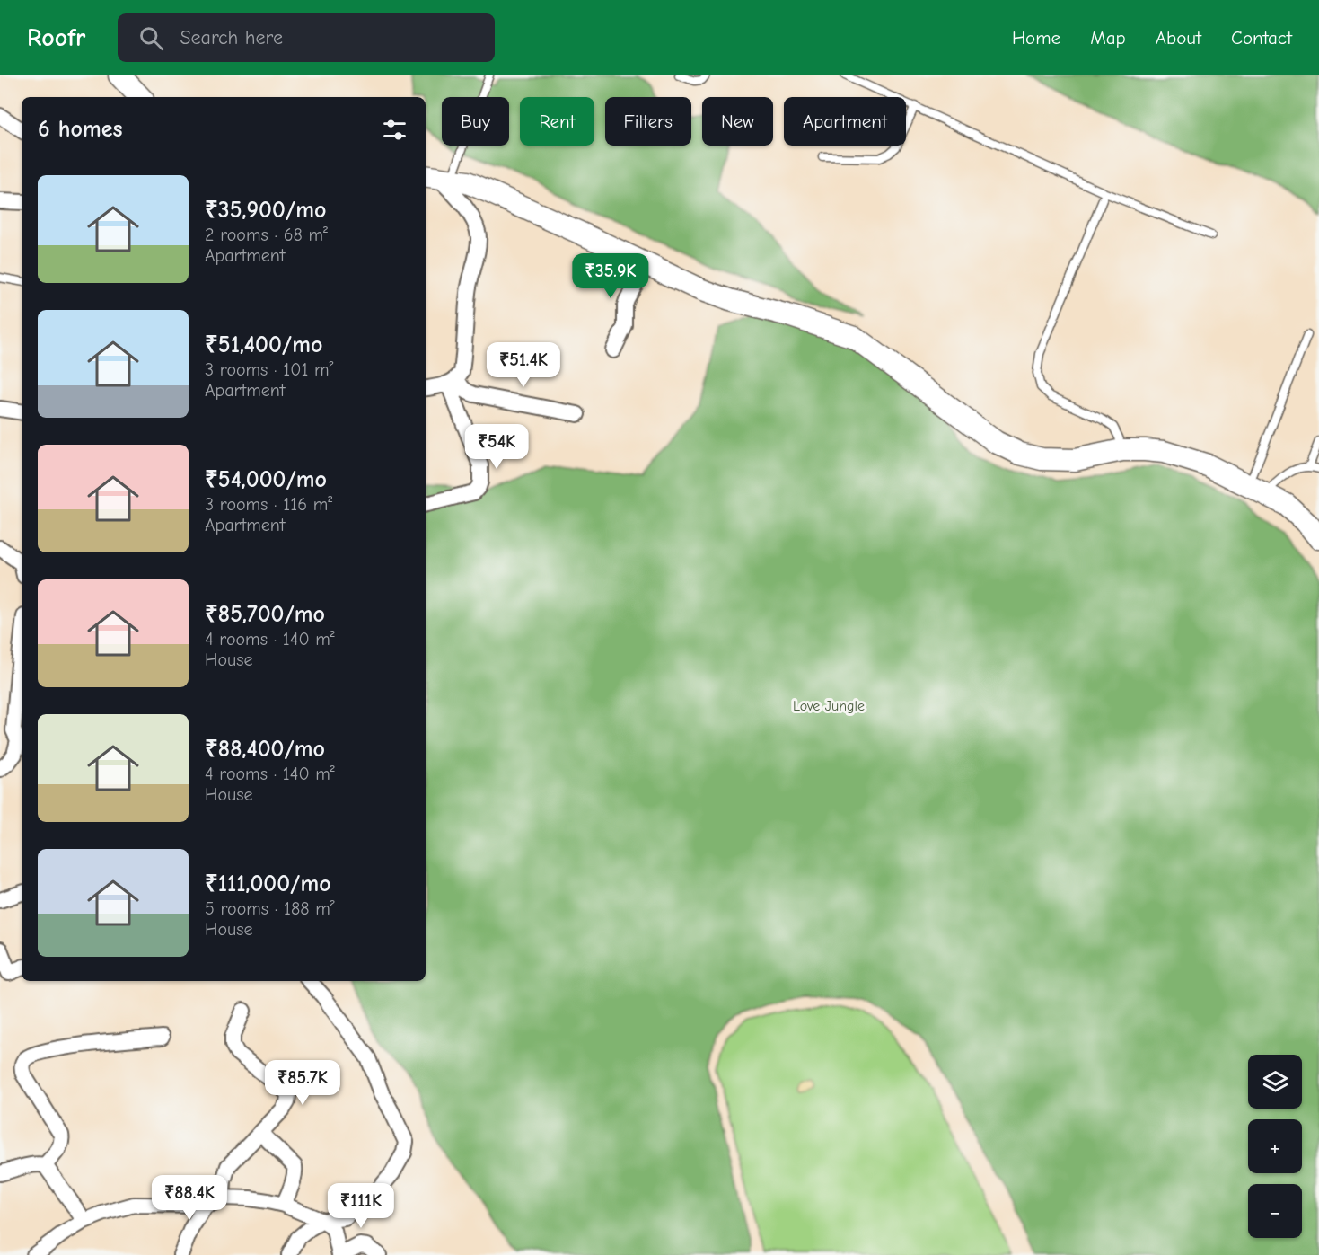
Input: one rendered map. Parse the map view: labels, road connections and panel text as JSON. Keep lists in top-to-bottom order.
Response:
{
  "parks": ["Love Jungle"],
  "page": {
    "header": "Roofr",
    "search": "Search here",
    "nav": [
      "Home",
      "Map",
      "About",
      "Contact"
    ],
    "chip": [
      "Buy",
      "Rent",
      "Filters",
      "New",
      "Apartment"
    ],
    "heading": "6 homes",
    "list": [
      {
        "name": "₹35,900/mo",
        "note": "2 rooms · 68 m² · Apartment"
      },
      {
        "name": "₹51,400/mo",
        "note": "3 rooms · 101 m² · Apartment"
      },
      {
        "name": "₹54,000/mo",
        "note": "3 rooms · 116 m² · Apartment"
      },
      {
        "name": "₹85,700/mo",
        "note": "4 rooms · 140 m² · House"
      },
      {
        "name": "₹88,400/mo",
        "note": "4 rooms · 140 m² · House"
      },
      {
        "name": "₹111,000/mo",
        "note": "5 rooms · 188 m² · House"
      }
    ],
    "price": [
      "₹35.9K",
      "₹51.4K",
      "₹54K",
      "₹85.7K",
      "₹88.4K",
      "₹111K"
    ],
    "map_buttons": ["+", "−"]
  }
}
